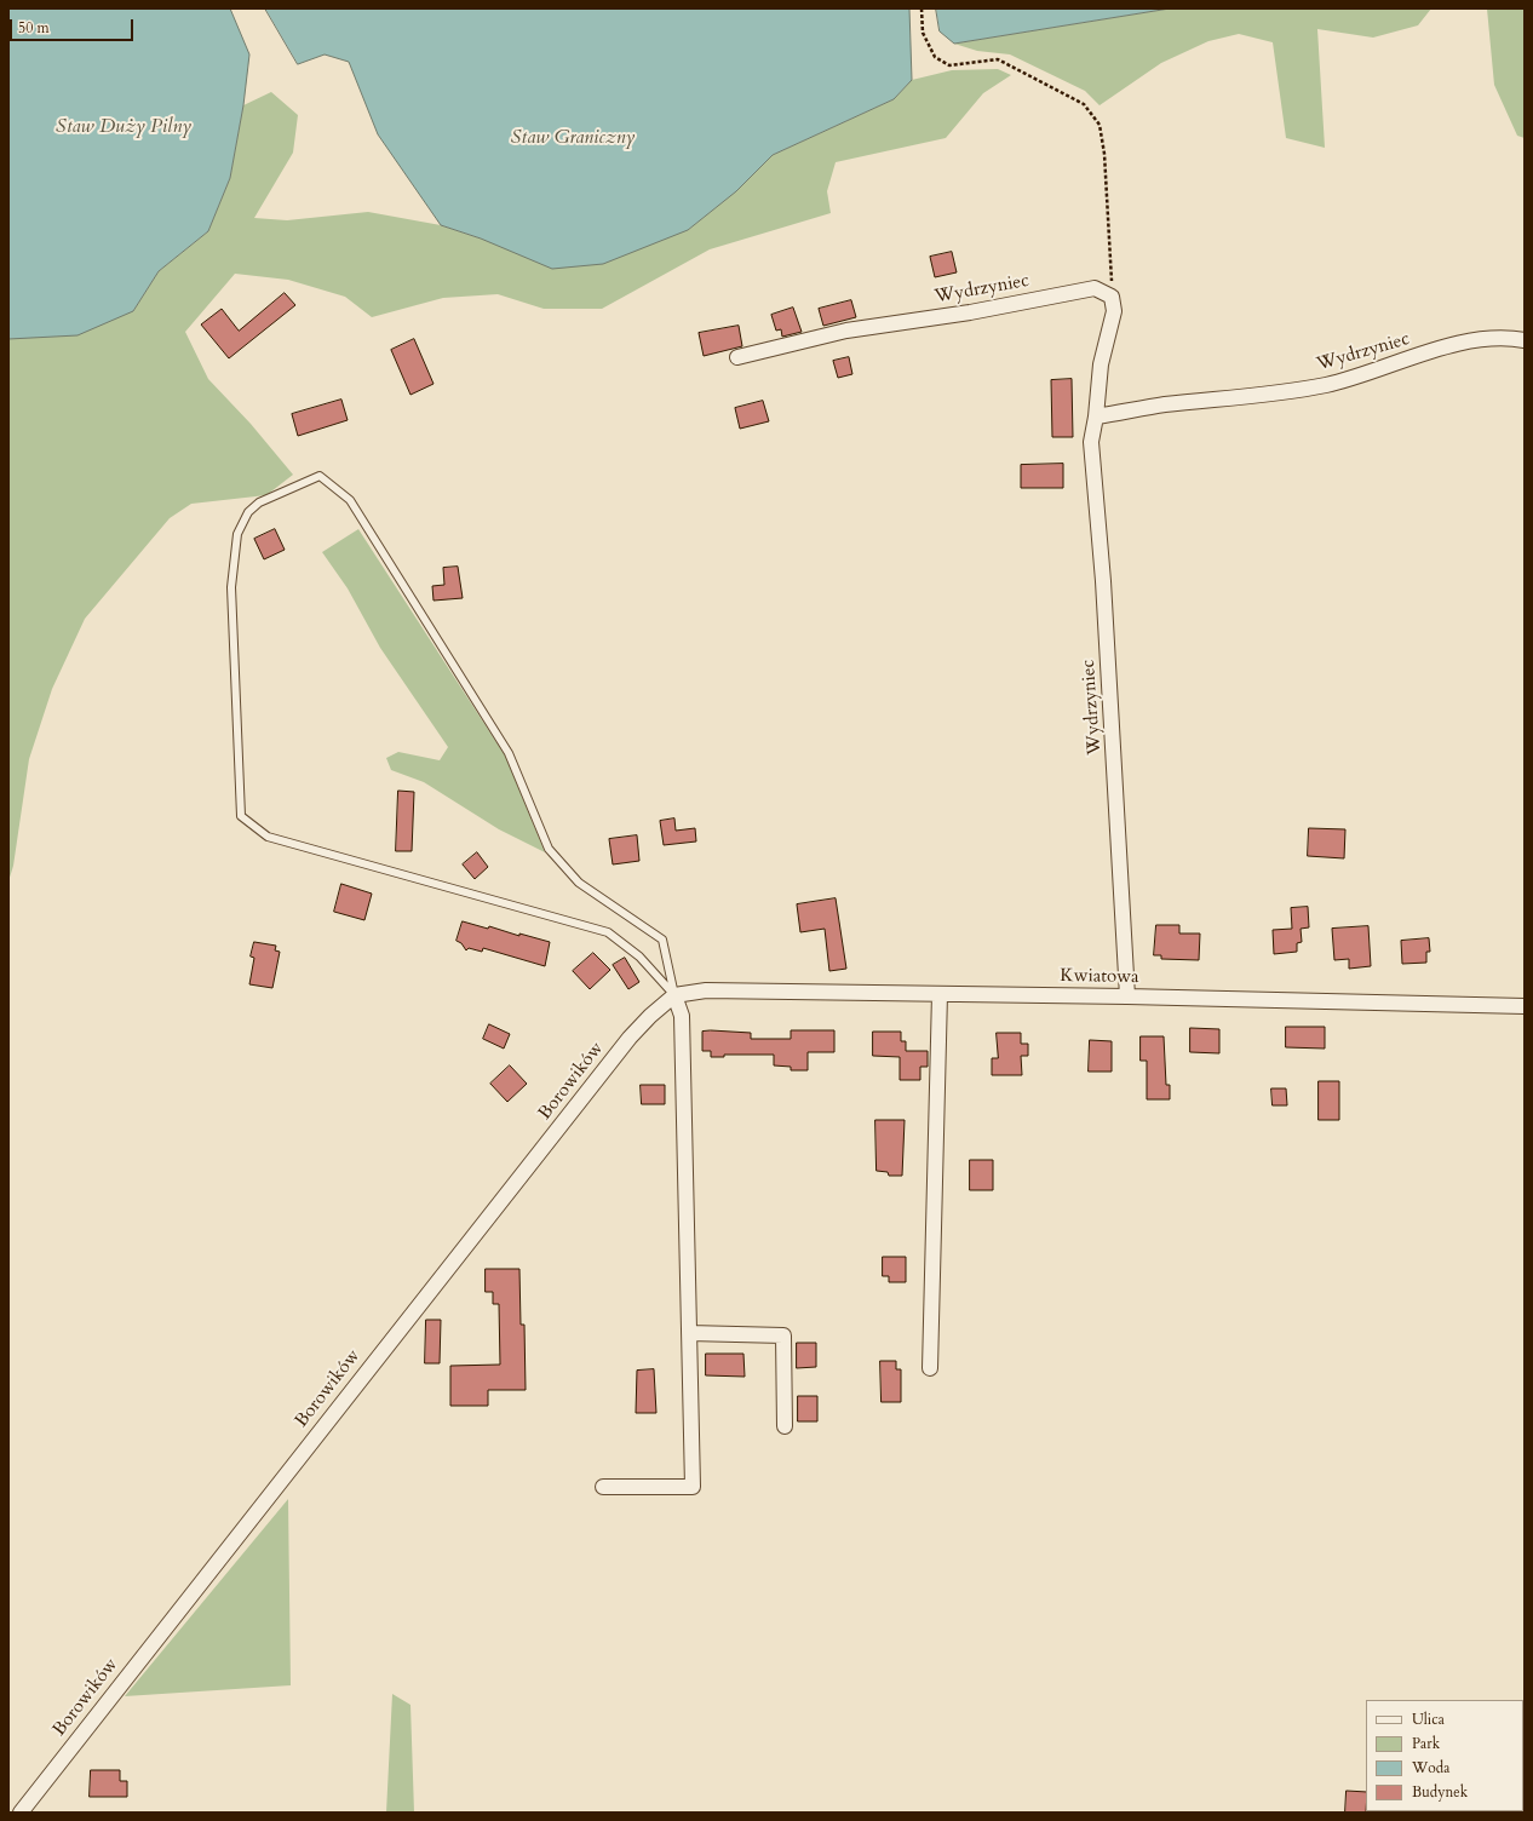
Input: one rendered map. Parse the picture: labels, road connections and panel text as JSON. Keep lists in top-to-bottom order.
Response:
{
  "streets": {
    "street": ["Wydrzyniec", "Kwiatowa", "Borowików"]
  },
  "crossings": [
    ["Wydrzyniec", "Kwiatowa"],
    ["Kwiatowa", "Borowików"]
  ],
  "water": ["Staw Duży Pilny", "Staw Graniczny"],
  "legend": [
    "Ulica",
    "Park",
    "Woda",
    "Budynek"
  ],
  "scale_bar": "50 m"
}
